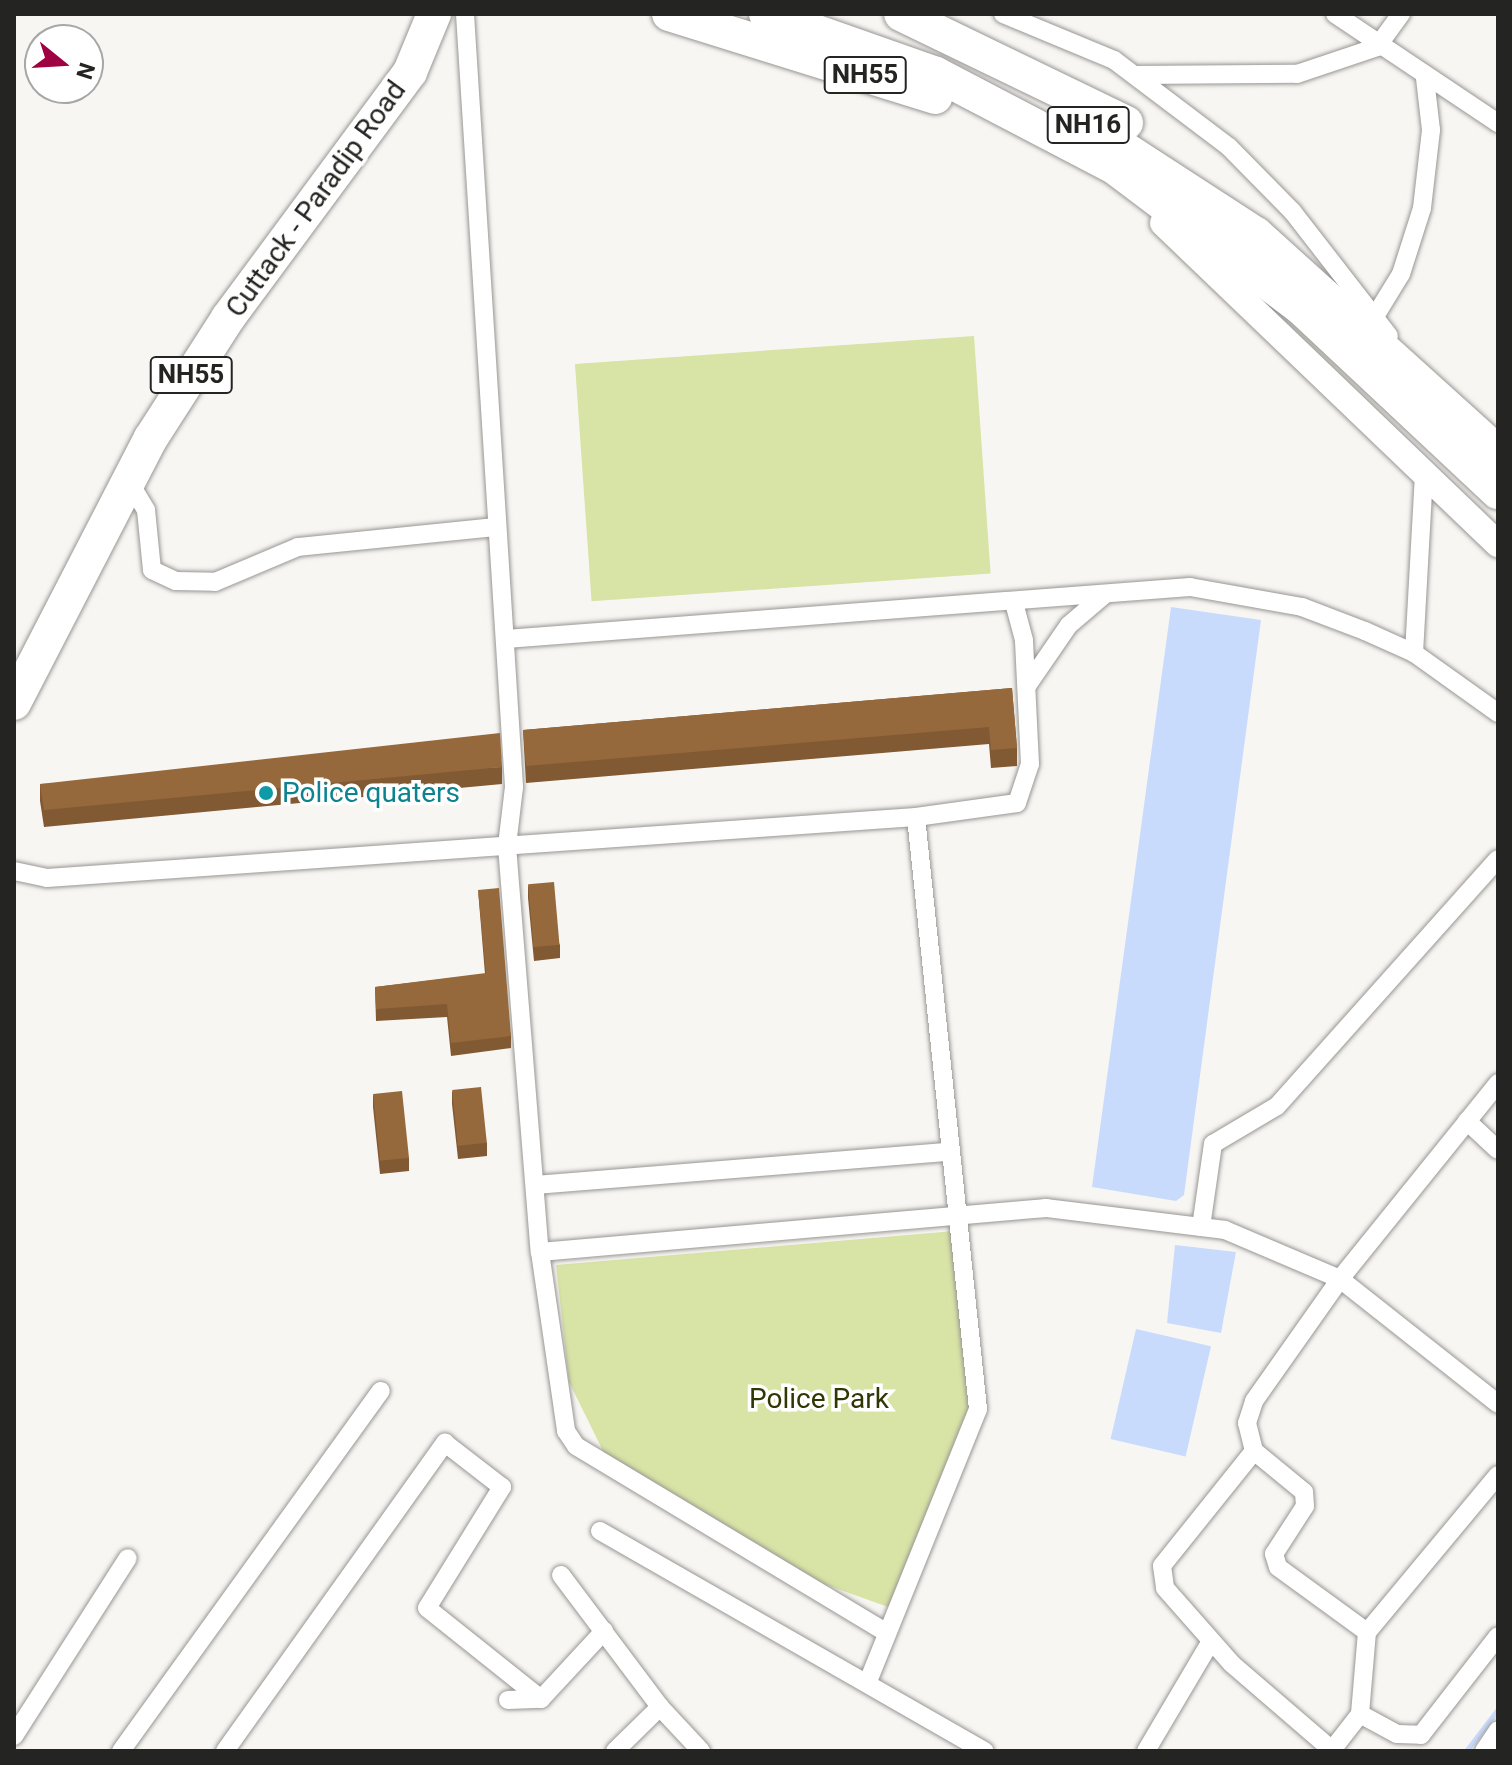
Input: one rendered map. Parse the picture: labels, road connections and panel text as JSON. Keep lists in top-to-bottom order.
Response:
{
  "streets": {
    "highway": ["NH55", "NH16", "Cuttack - Paradip Road"]
  },
  "crossings": [
    ["NH55", "NH16"]
  ],
  "parks": ["Police Park"],
  "places": ["Police quaters"],
  "north": "right"
}
